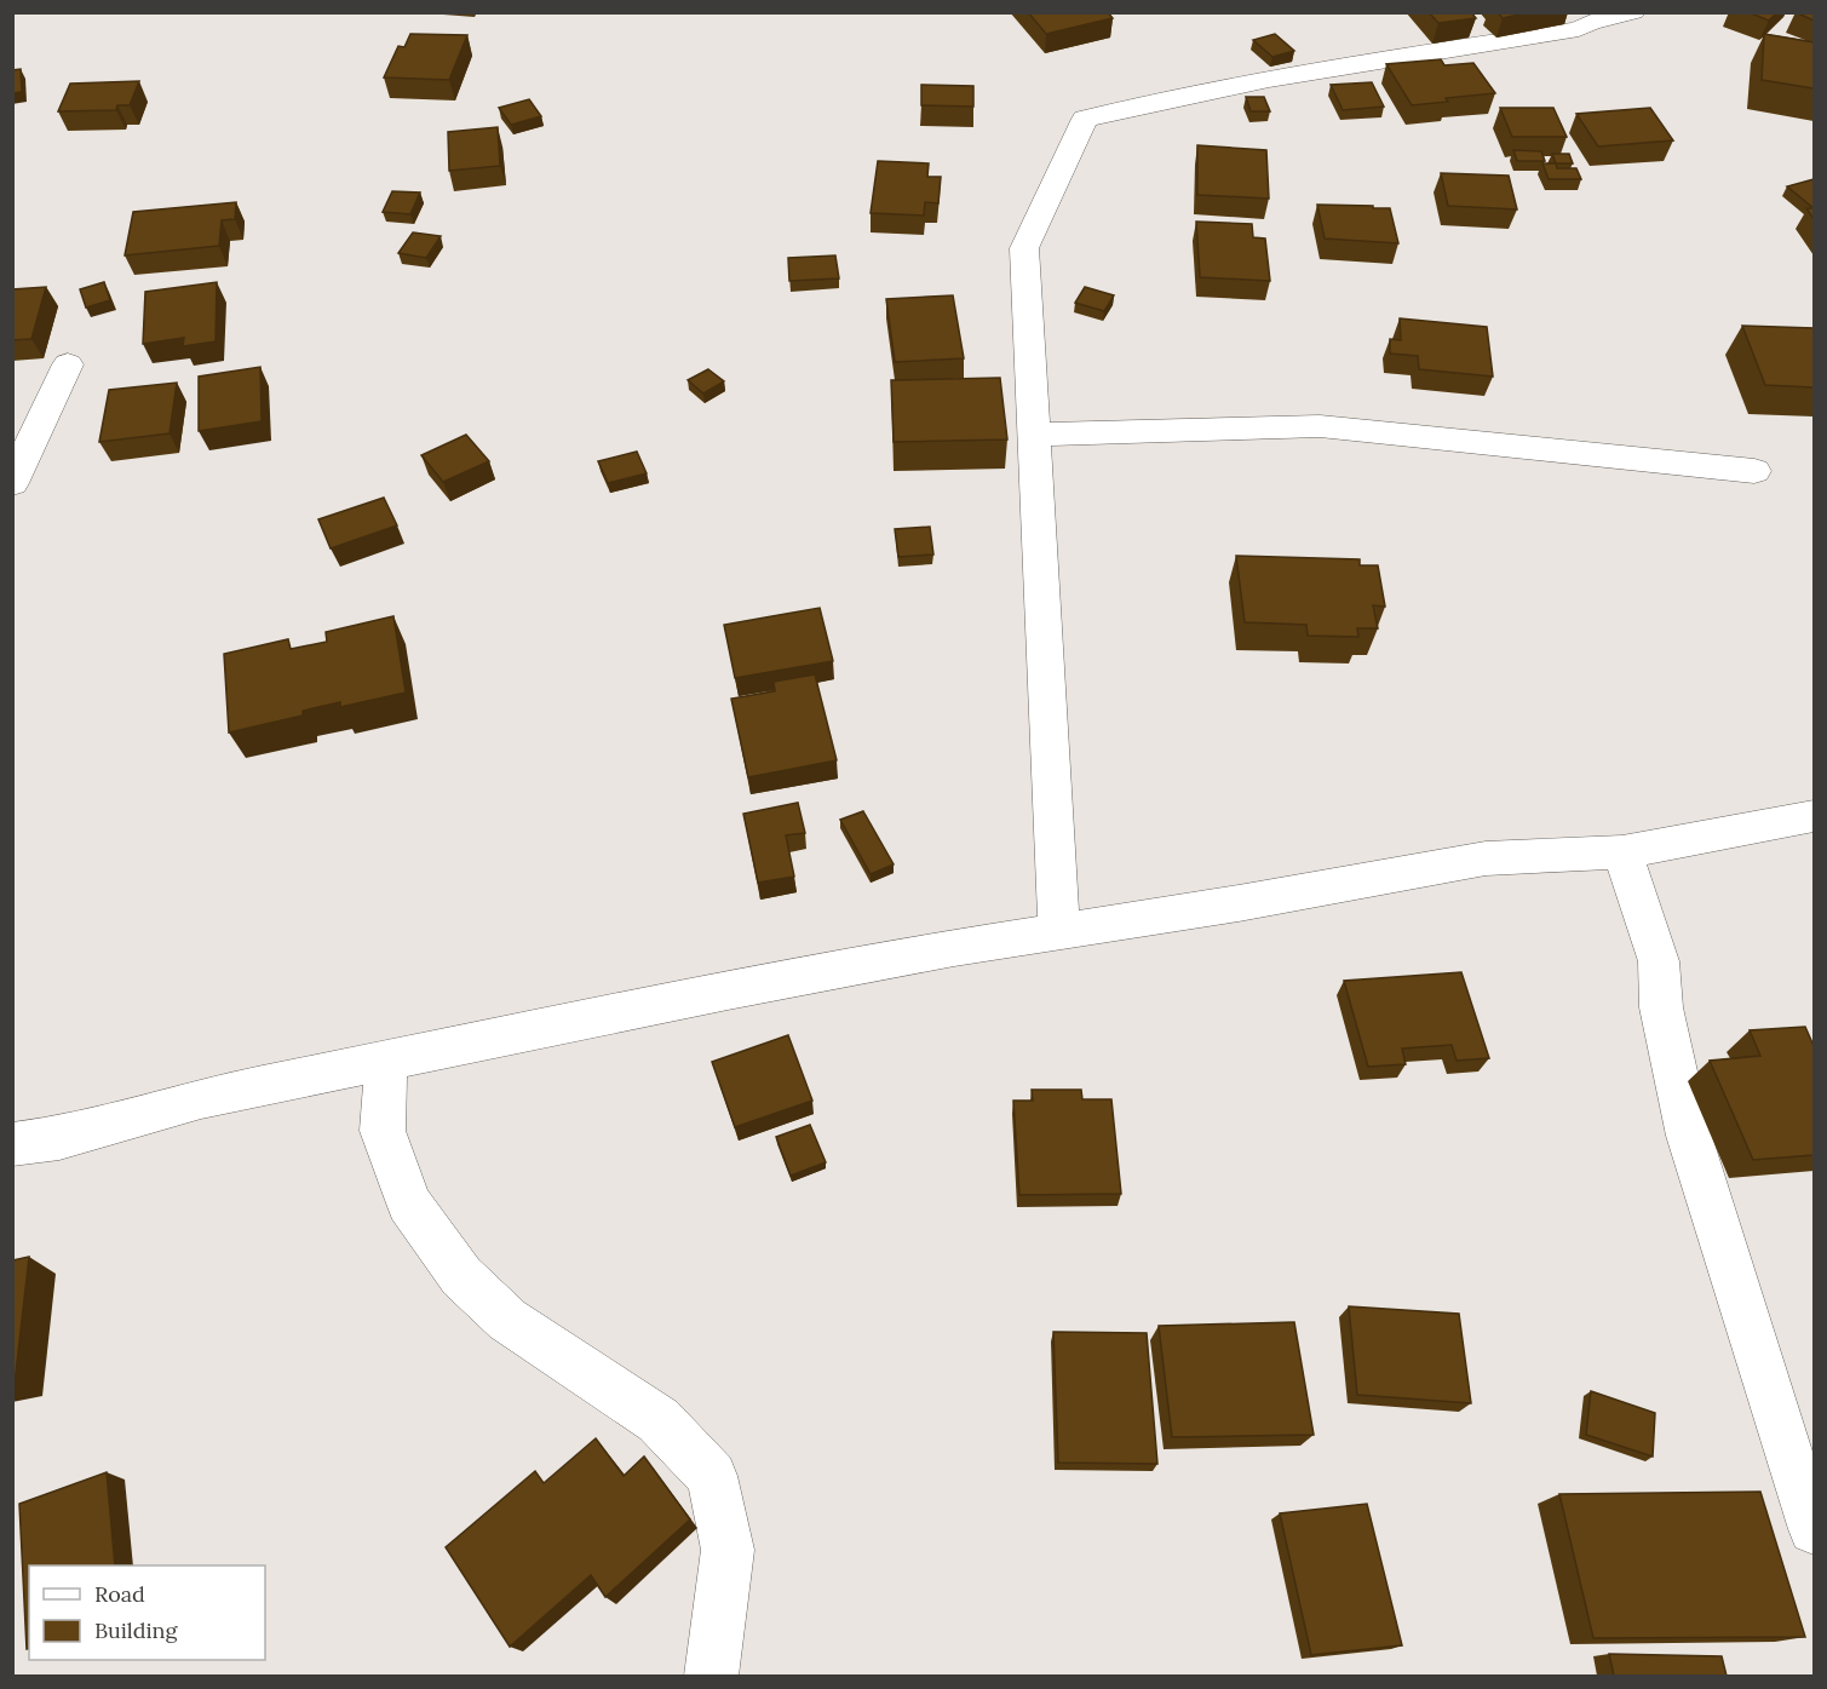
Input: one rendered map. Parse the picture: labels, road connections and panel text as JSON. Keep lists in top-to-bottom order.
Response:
{
  "legend": ["Road", "Building"]
}
